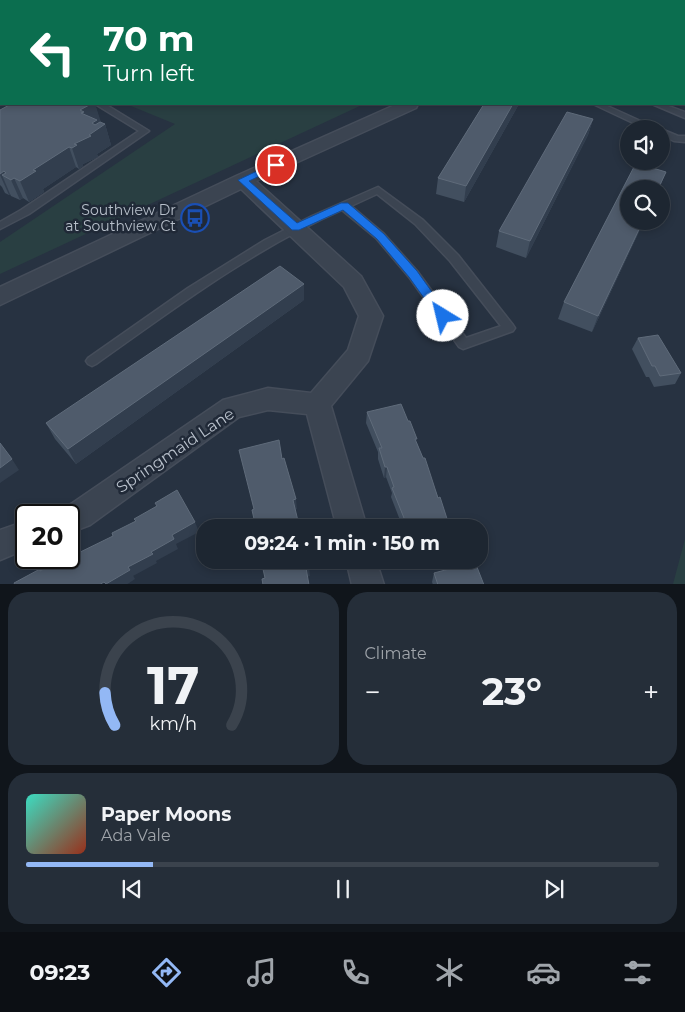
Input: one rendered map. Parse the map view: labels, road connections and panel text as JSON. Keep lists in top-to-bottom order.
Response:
{
  "streets": {
    "street": ["Springmaid Lane"]
  },
  "places": {
    "bus stop": ["Southview Dr at Southview Ct"]
  },
  "page": {
    "turn": ["70 m", "Turn left"],
    "limit": "20",
    "trip": "09:24 · 1 min · 150 m",
    "tile": "Climate",
    "heat": ["−", "23°", "+"],
    "song": ["Paper Moons", "Ada Vale"],
    "tabs": "09:23",
    "gauge": ["17", "km/h"]
  }
}
